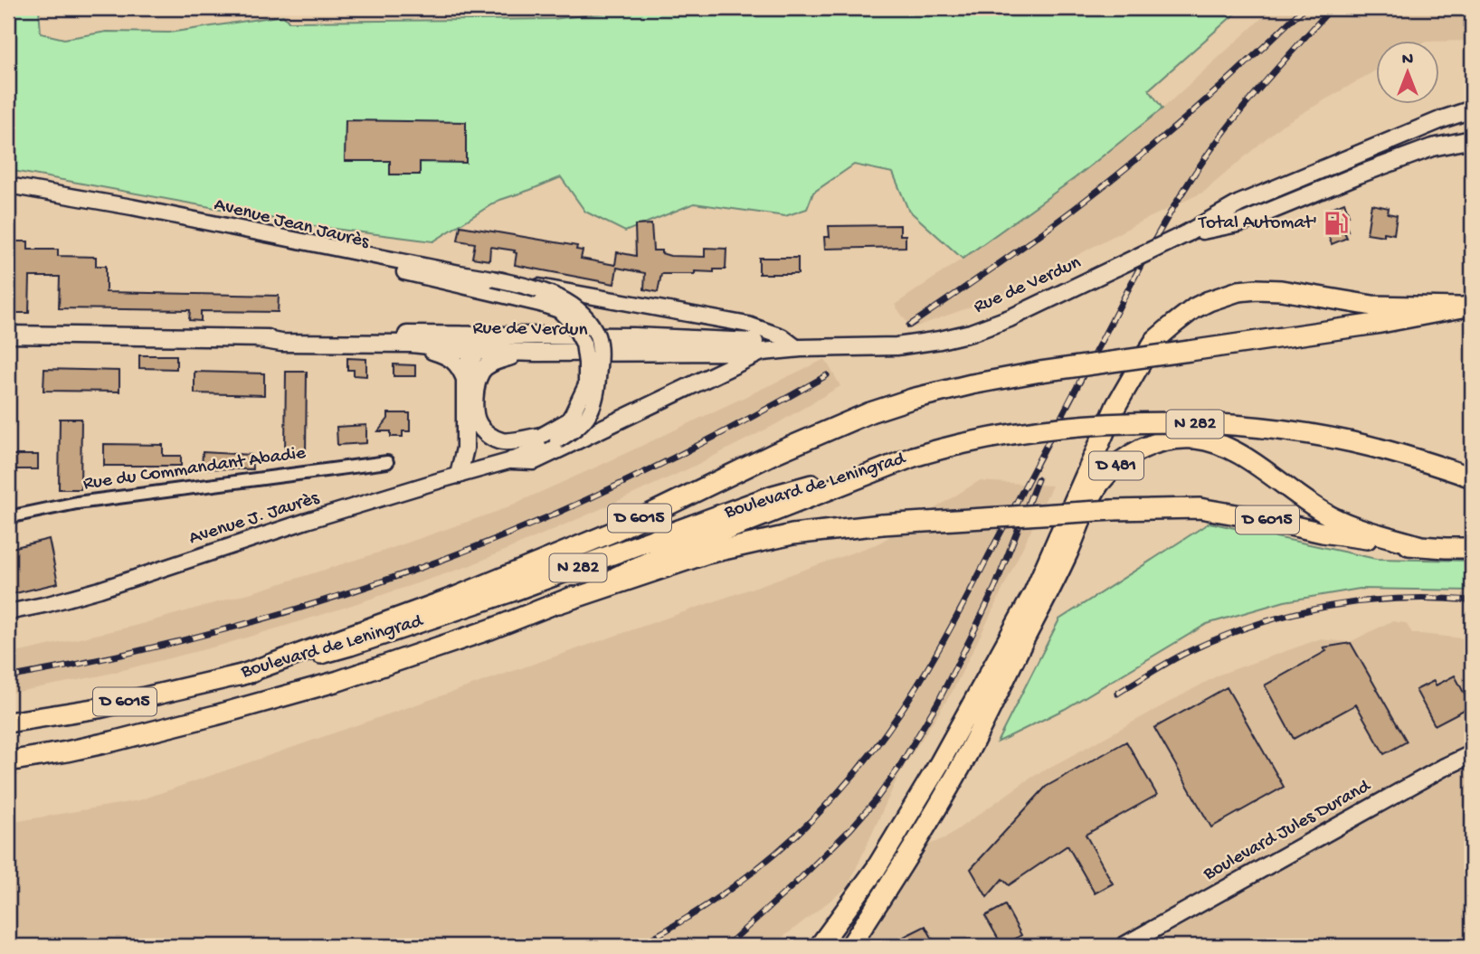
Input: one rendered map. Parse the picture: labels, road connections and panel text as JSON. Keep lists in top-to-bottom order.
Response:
{
  "streets": {
    "main road": [
      "Rue de Verdun",
      "N 282",
      "D 481",
      "Boulevard de Leningrad",
      "D 6015",
      "Boulevard Jules Durand"
    ],
    "street": ["Avenue Jean Jaurès", "Rue du Commandant Abadie", "Avenue J. Jaurès"]
  },
  "crossings": [
    ["Avenue Jean Jaurès", "Avenue J. Jaurès"],
    ["N 282", "Boulevard de Leningrad"],
    ["D 481", "D 6015"],
    ["Boulevard de Leningrad", "D 6015"]
  ],
  "places": {
    "fuel station": ["Total Automat'"]
  },
  "north": "top"
}
